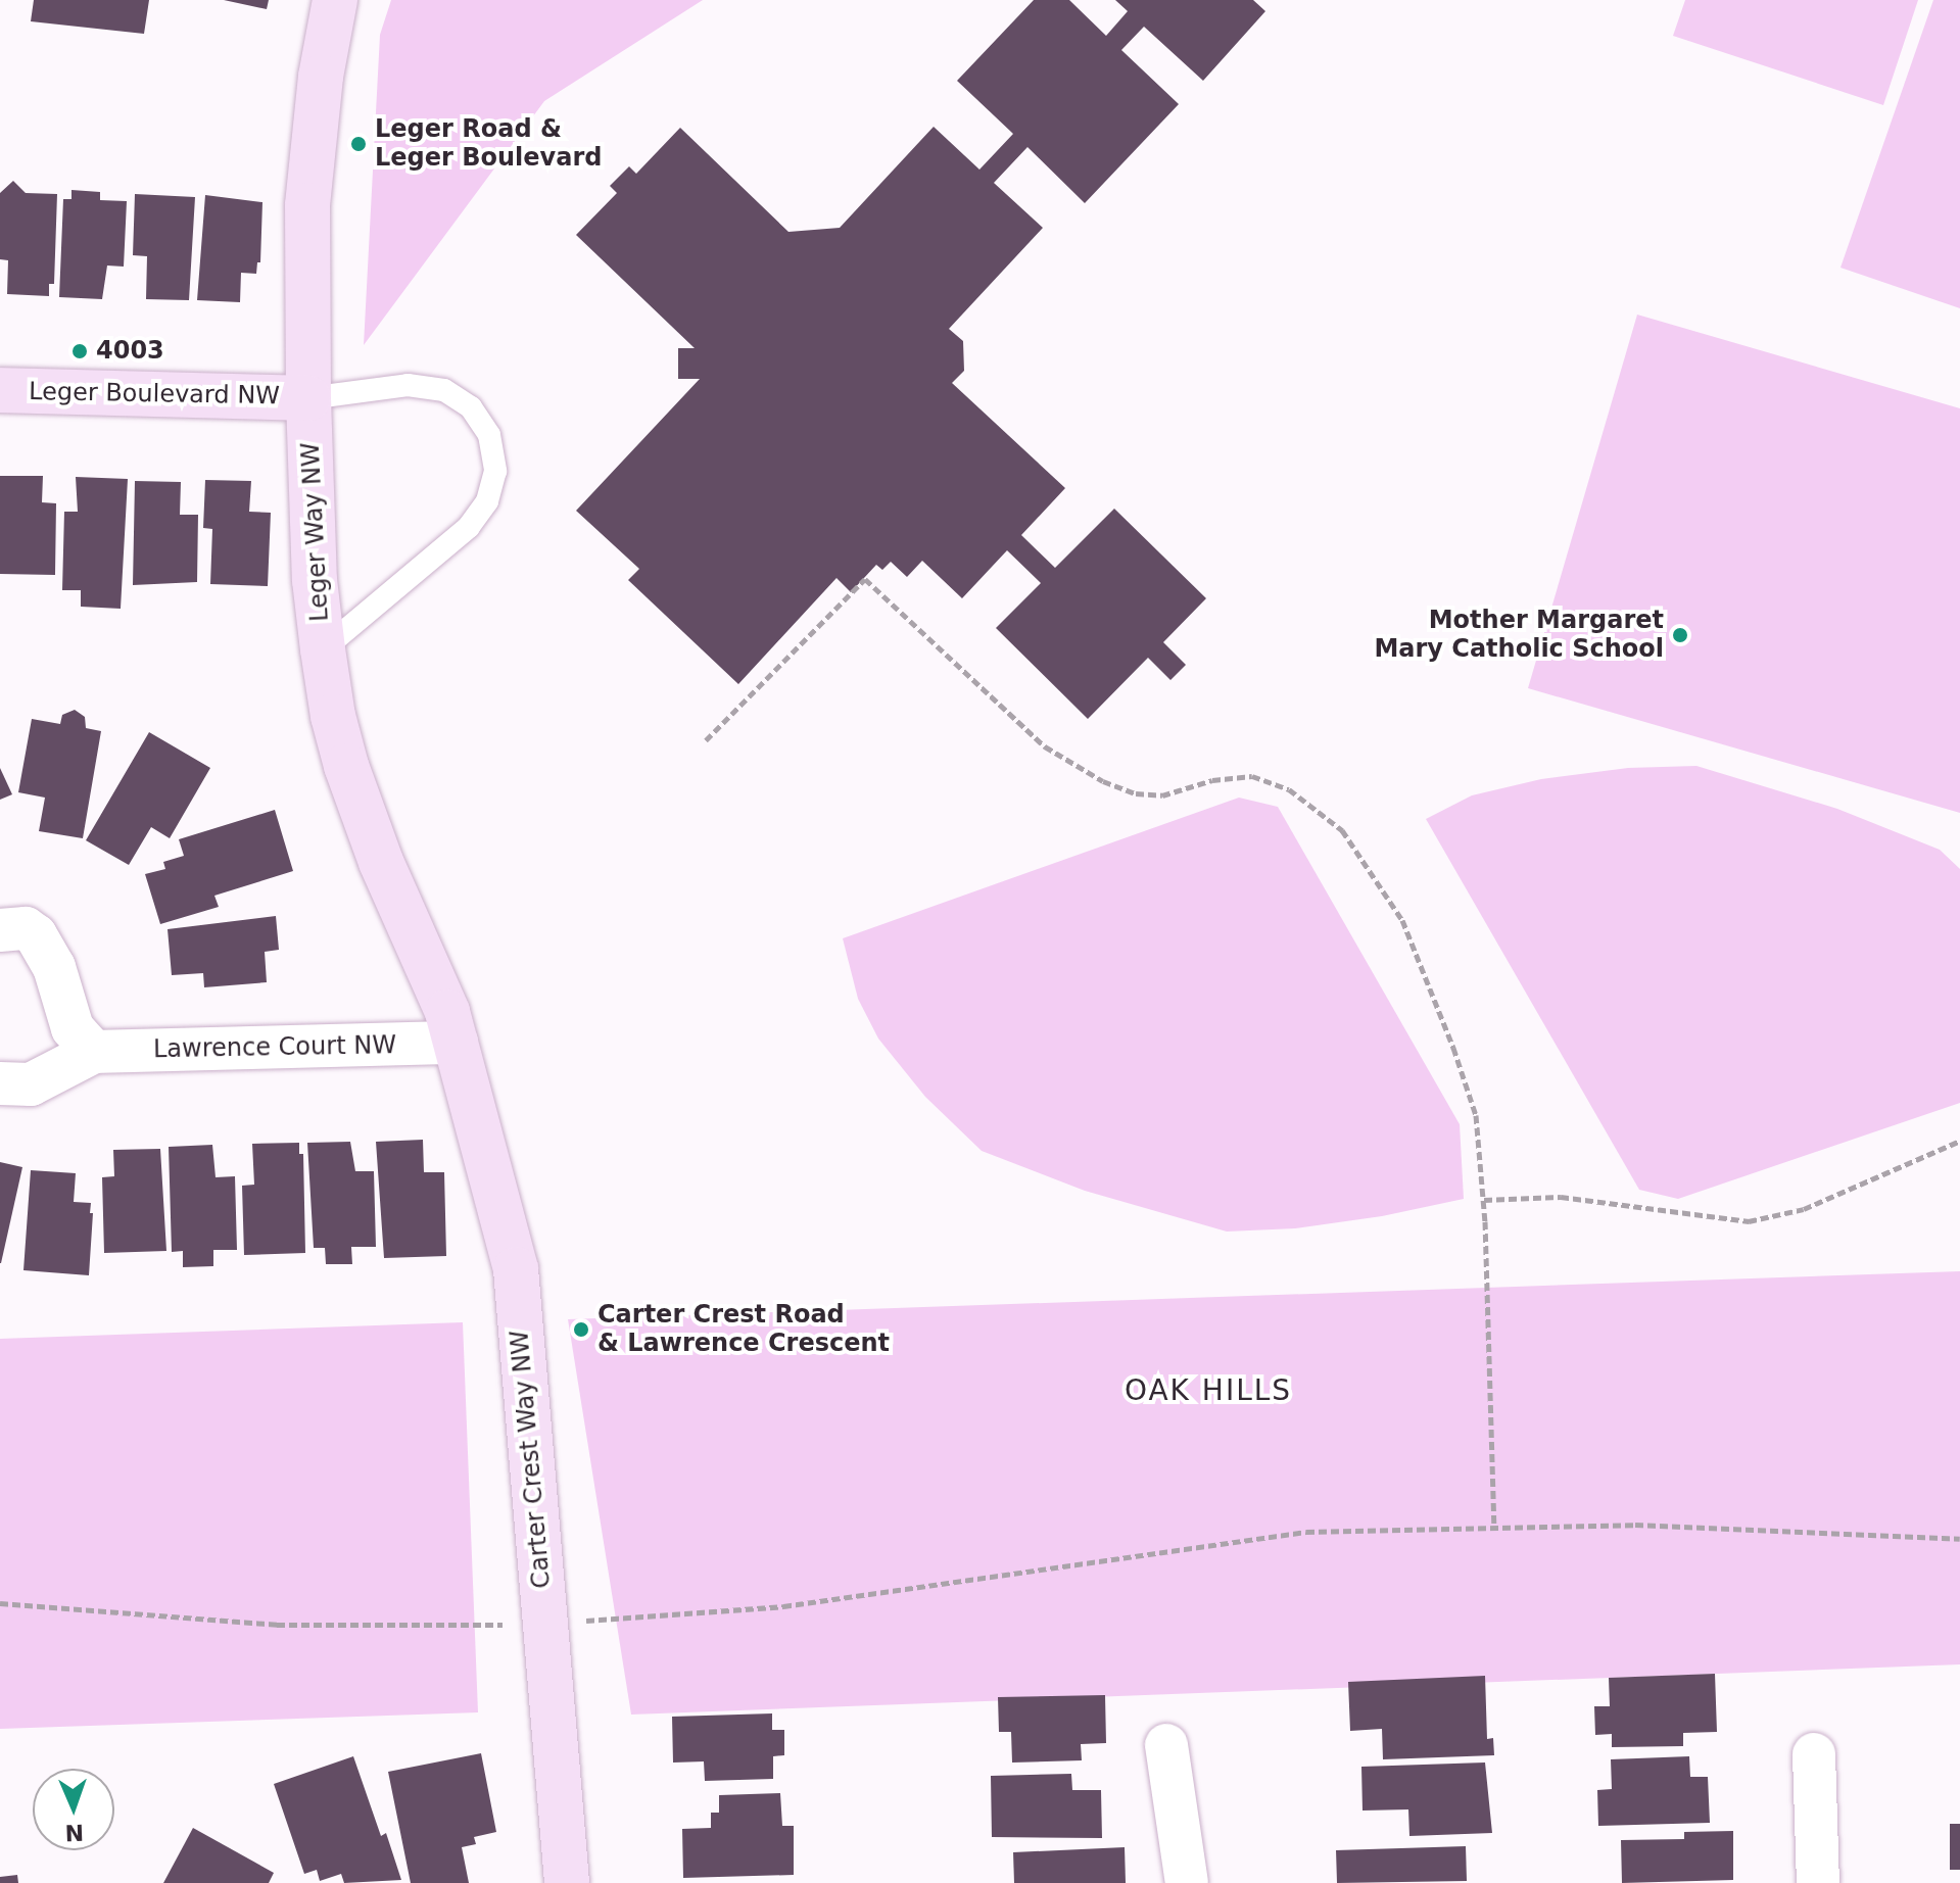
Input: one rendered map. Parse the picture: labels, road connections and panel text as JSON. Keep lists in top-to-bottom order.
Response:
{
  "streets": {
    "street": [
      "Leger Boulevard NW",
      "Leger Way NW",
      "Lawrence Court NW",
      "Carter Crest Way NW"
    ]
  },
  "crossings": [
    ["Leger Boulevard NW", "Leger Way NW"],
    ["Leger Way NW", "Lawrence Court NW"],
    ["Leger Way NW", "Carter Crest Way NW"],
    ["Lawrence Court NW", "Carter Crest Way NW"]
  ],
  "districts": ["OAK HILLS"],
  "places": [
    "Leger Road & Leger Boulevard",
    "4003",
    "Mother Margaret Mary Catholic School",
    "Carter Crest Road & Lawrence Crescent"
  ],
  "north": "bottom"
}
